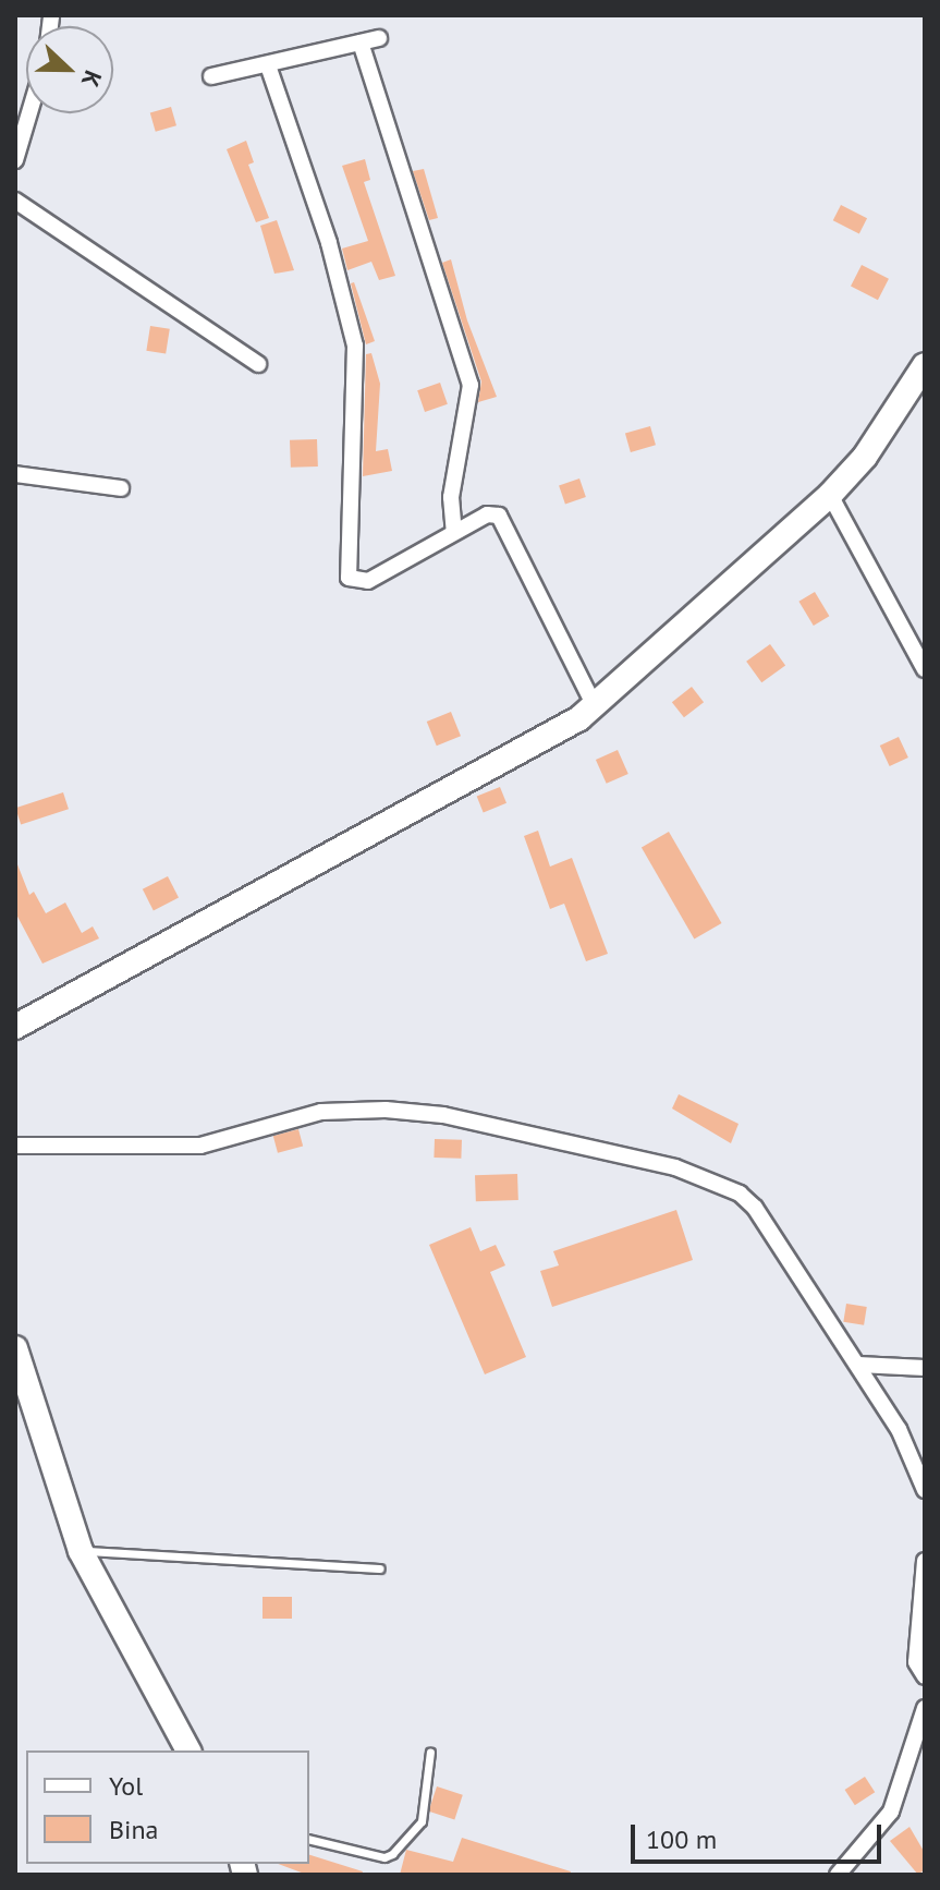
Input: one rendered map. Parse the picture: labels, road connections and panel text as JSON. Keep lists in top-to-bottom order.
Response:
{
  "legend": ["Yol", "Bina"],
  "scale_bar": "100 m",
  "north": "right"
}
